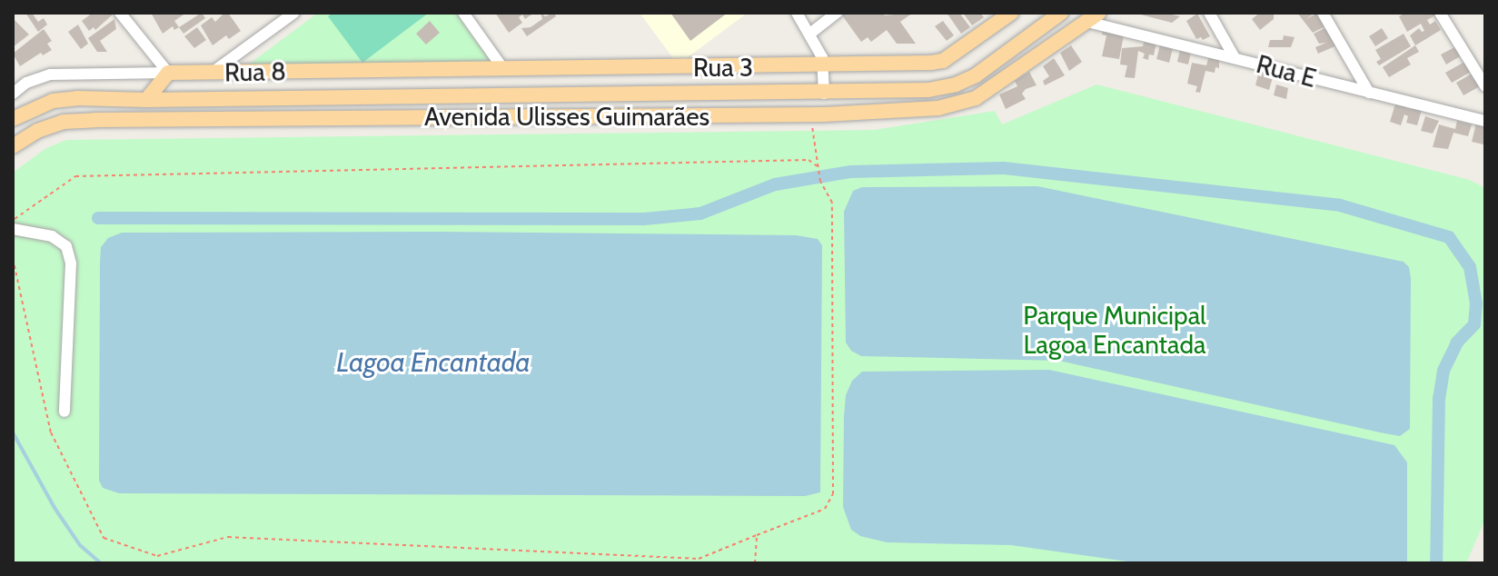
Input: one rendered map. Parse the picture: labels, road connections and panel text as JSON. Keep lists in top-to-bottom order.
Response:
{
  "streets": {
    "main road": ["Rua 3", "Rua 8", "Avenida Ulisses Guimarães"],
    "street": ["Rua E"]
  },
  "crossings": [
    ["Rua 3", "Rua 8"],
    ["Rua E", "Avenida Ulisses Guimarães"]
  ],
  "water": ["Lagoa Encantada"],
  "parks": ["Parque Municipal Lagoa Encantada"]
}
